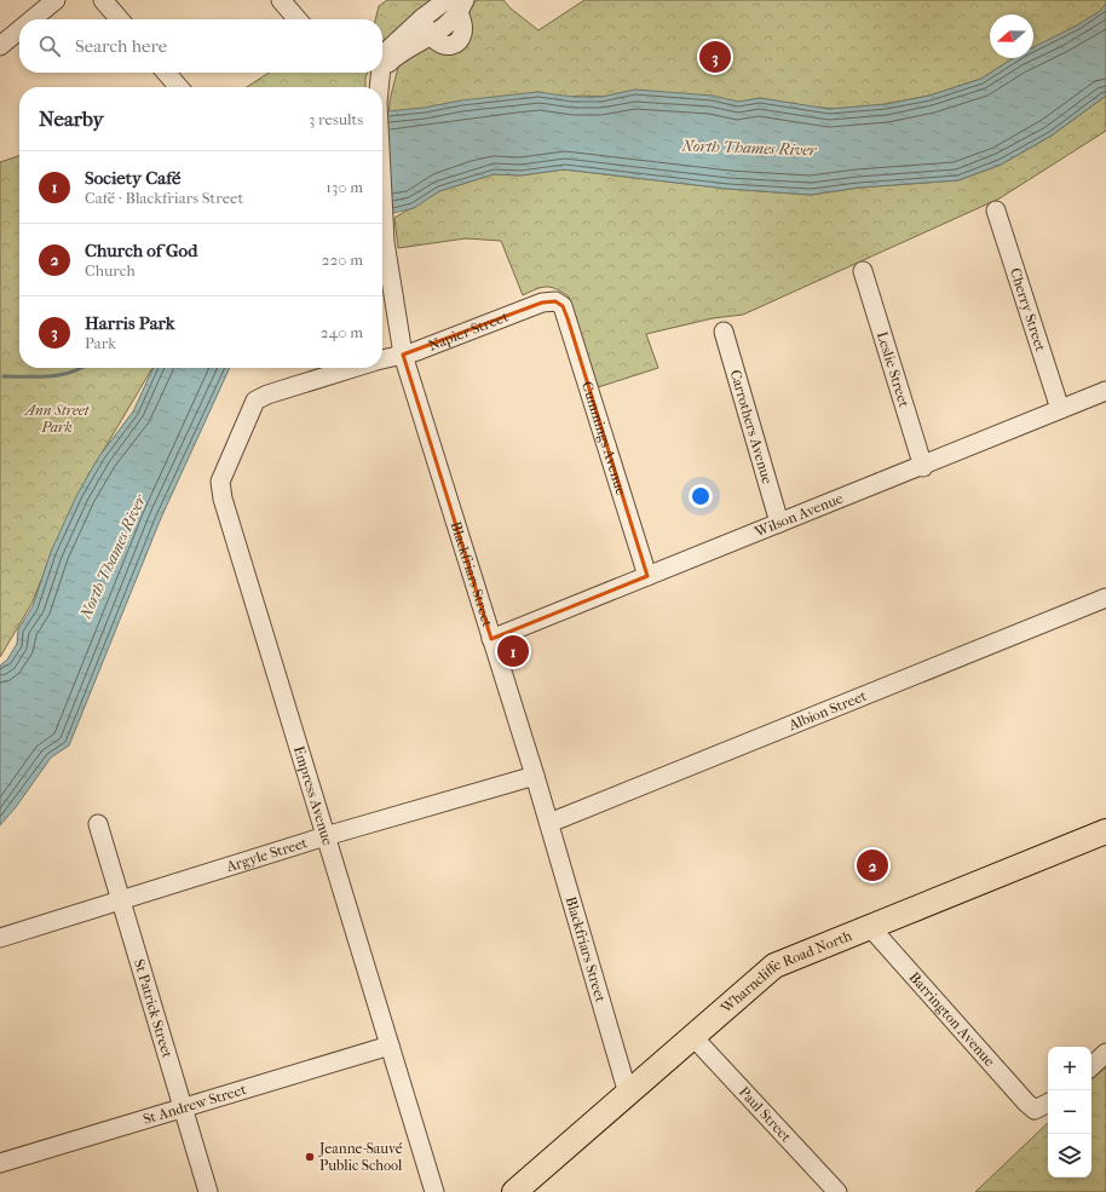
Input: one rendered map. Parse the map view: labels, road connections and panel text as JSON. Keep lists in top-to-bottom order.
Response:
{
  "streets": {
    "main road": ["Wharncliffe Road North"],
    "street": [
      "Cherry Street",
      "Napier Street",
      "Leslie Street",
      "Carrothers Avenue",
      "Cummings Avenue",
      "Wilson Avenue",
      "Blackfriars Street",
      "Albion Street",
      "Empress Avenue",
      "Argyle Street",
      "St Patrick Street",
      "Barrington Avenue",
      "St Andrew Street",
      "Paul Street"
    ]
  },
  "crossings": [
    ["Cherry Street", "Wilson Avenue"],
    ["Napier Street", "Cummings Avenue"],
    ["Napier Street", "Blackfriars Street"],
    ["Napier Street", "Empress Avenue"],
    ["Leslie Street", "Wilson Avenue"],
    ["Carrothers Avenue", "Wilson Avenue"],
    ["Cummings Avenue", "Wilson Avenue"],
    ["Wilson Avenue", "Blackfriars Street"],
    ["Blackfriars Street", "Albion Street"],
    ["Blackfriars Street", "Argyle Street"],
    ["Blackfriars Street", "Wharncliffe Road North"],
    ["Empress Avenue", "Argyle Street"],
    ["Empress Avenue", "St Andrew Street"],
    ["Argyle Street", "St Patrick Street"],
    ["Wharncliffe Road North", "Barrington Avenue"],
    ["Wharncliffe Road North", "Paul Street"],
    ["St Patrick Street", "St Andrew Street"]
  ],
  "water": ["North Thames River"],
  "parks": ["Ann Street Park"],
  "places": ["Jeanne-Sauvé Public School"],
  "north": "left",
  "page": {
    "search": "Search here",
    "pins": ["3", "1", "2"],
    "heading": ["Nearby", "3 results"],
    "list": [
      {
        "mark": "1",
        "name": "Society Café",
        "note": "Café · Blackfriars Street",
        "value": "130 m"
      },
      {
        "mark": "2",
        "name": "Church of God",
        "note": "Church",
        "value": "220 m"
      },
      {
        "mark": "3",
        "name": "Harris Park",
        "note": "Park",
        "value": "240 m"
      }
    ],
    "map_buttons": ["+", "−"]
  }
}
